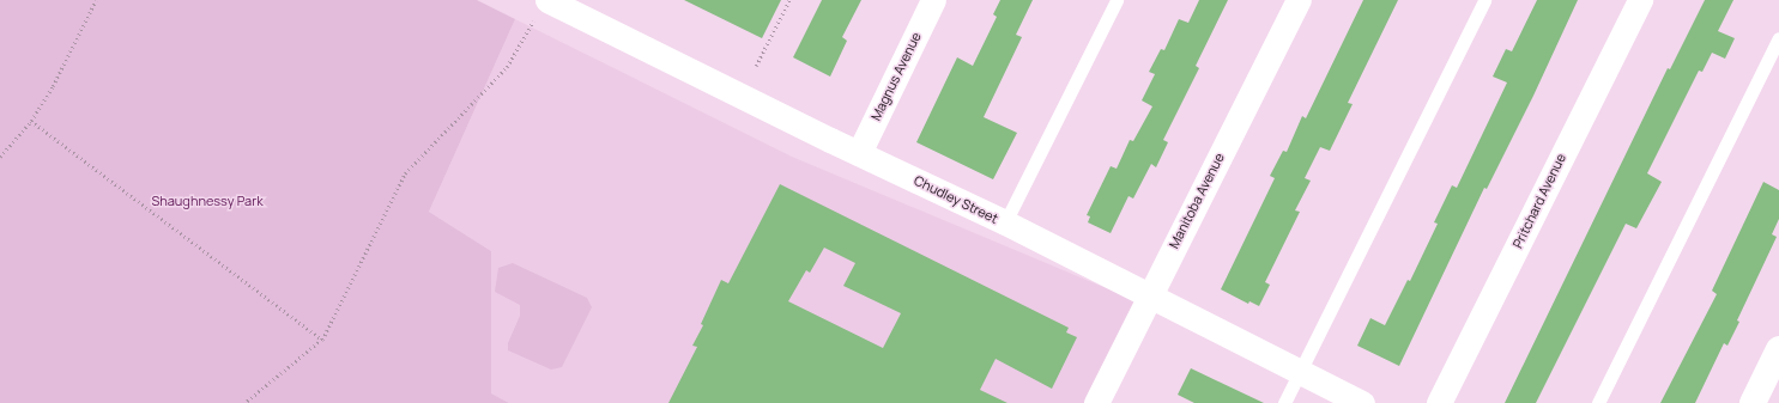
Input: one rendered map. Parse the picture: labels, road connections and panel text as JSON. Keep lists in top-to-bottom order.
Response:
{
  "streets": {
    "street": [
      "Magnus Avenue",
      "Chudley Street",
      "Manitoba Avenue",
      "Pritchard Avenue"
    ]
  },
  "crossings": [
    ["Magnus Avenue", "Chudley Street"],
    ["Chudley Street", "Manitoba Avenue"]
  ],
  "parks": ["Shaughnessy Park"]
}
